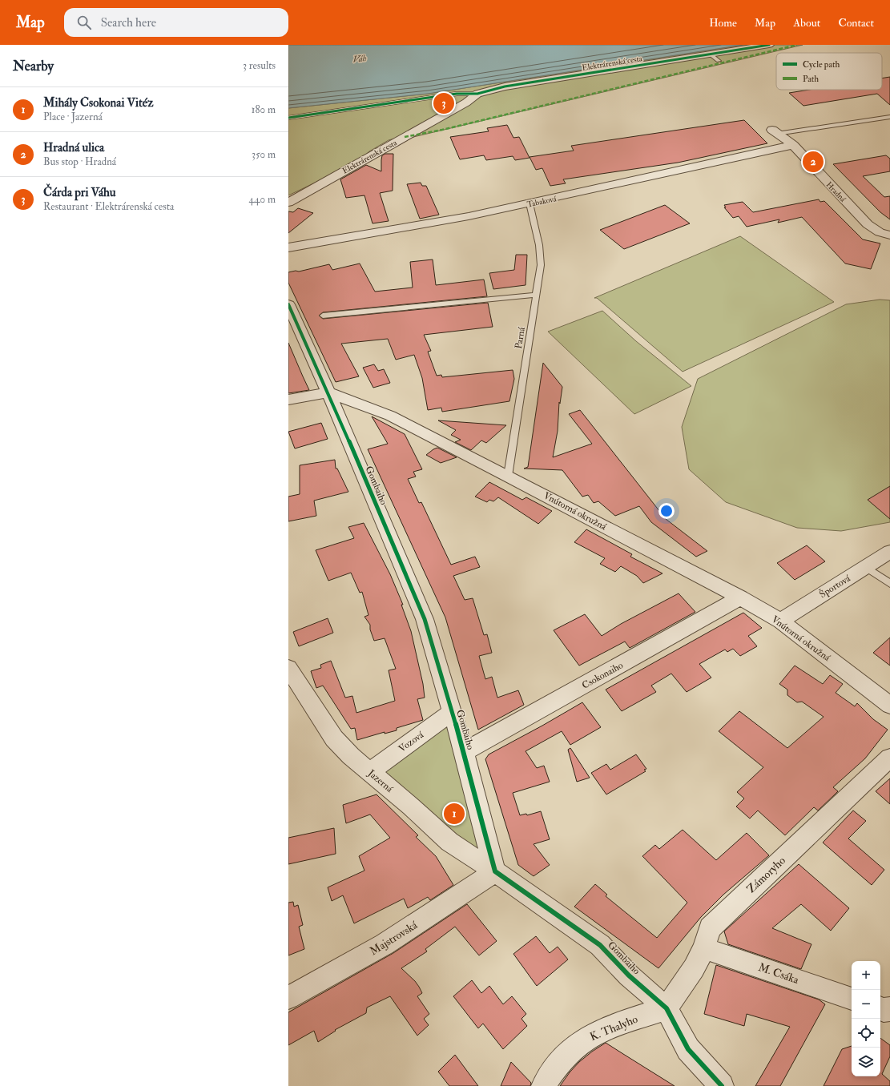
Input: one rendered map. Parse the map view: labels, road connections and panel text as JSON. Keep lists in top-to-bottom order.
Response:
{
  "streets": {
    "street": [
      "Elektrárenská cesta",
      "Hradná",
      "Tabaková",
      "Gombaiho",
      "Vnútorná okružná",
      "Športová",
      "Csokonaiho",
      "Vozová",
      "Jazerná",
      "Zámoryho",
      "Majstrovská",
      "M. Csáka",
      "K. Thalyho"
    ],
    "lane": ["Parná"]
  },
  "crossings": [
    ["Hradná", "Tabaková"],
    ["Tabaková", "Parná"],
    ["Parná", "Vnútorná okružná"],
    ["Gombaiho", "Vnútorná okružná"],
    ["Gombaiho", "Csokonaiho"],
    ["Gombaiho", "Vozová"],
    ["Gombaiho", "Jazerná"],
    ["Gombaiho", "Zámoryho"],
    ["Gombaiho", "Majstrovská"],
    ["Gombaiho", "K. Thalyho"],
    ["Vnútorná okružná", "Športová"],
    ["Vnútorná okružná", "Csokonaiho"],
    ["Vozová", "Jazerná"],
    ["Jazerná", "Majstrovská"],
    ["Zámoryho", "M. Csáka"],
    ["Zámoryho", "K. Thalyho"]
  ],
  "water": ["Váh"],
  "legend": ["Cycle path", "Path"],
  "page": {
    "header": "Map",
    "search": "Search here",
    "nav": [
      "Home",
      "Map",
      "About",
      "Contact"
    ],
    "heading": ["Nearby", "3 results"],
    "list": [
      {
        "mark": "1",
        "name": "Mihály Csokonai Vitéz",
        "note": "Place · Jazerná",
        "value": "180 m"
      },
      {
        "mark": "2",
        "name": "Hradná ulica",
        "note": "Bus stop · Hradná",
        "value": "350 m"
      },
      {
        "mark": "3",
        "name": "Čárda pri Váhu",
        "note": "Restaurant · Elektrárenská cesta",
        "value": "440 m"
      }
    ],
    "pins": ["3", "2", "1"],
    "map_buttons": ["+", "−"]
  }
}
